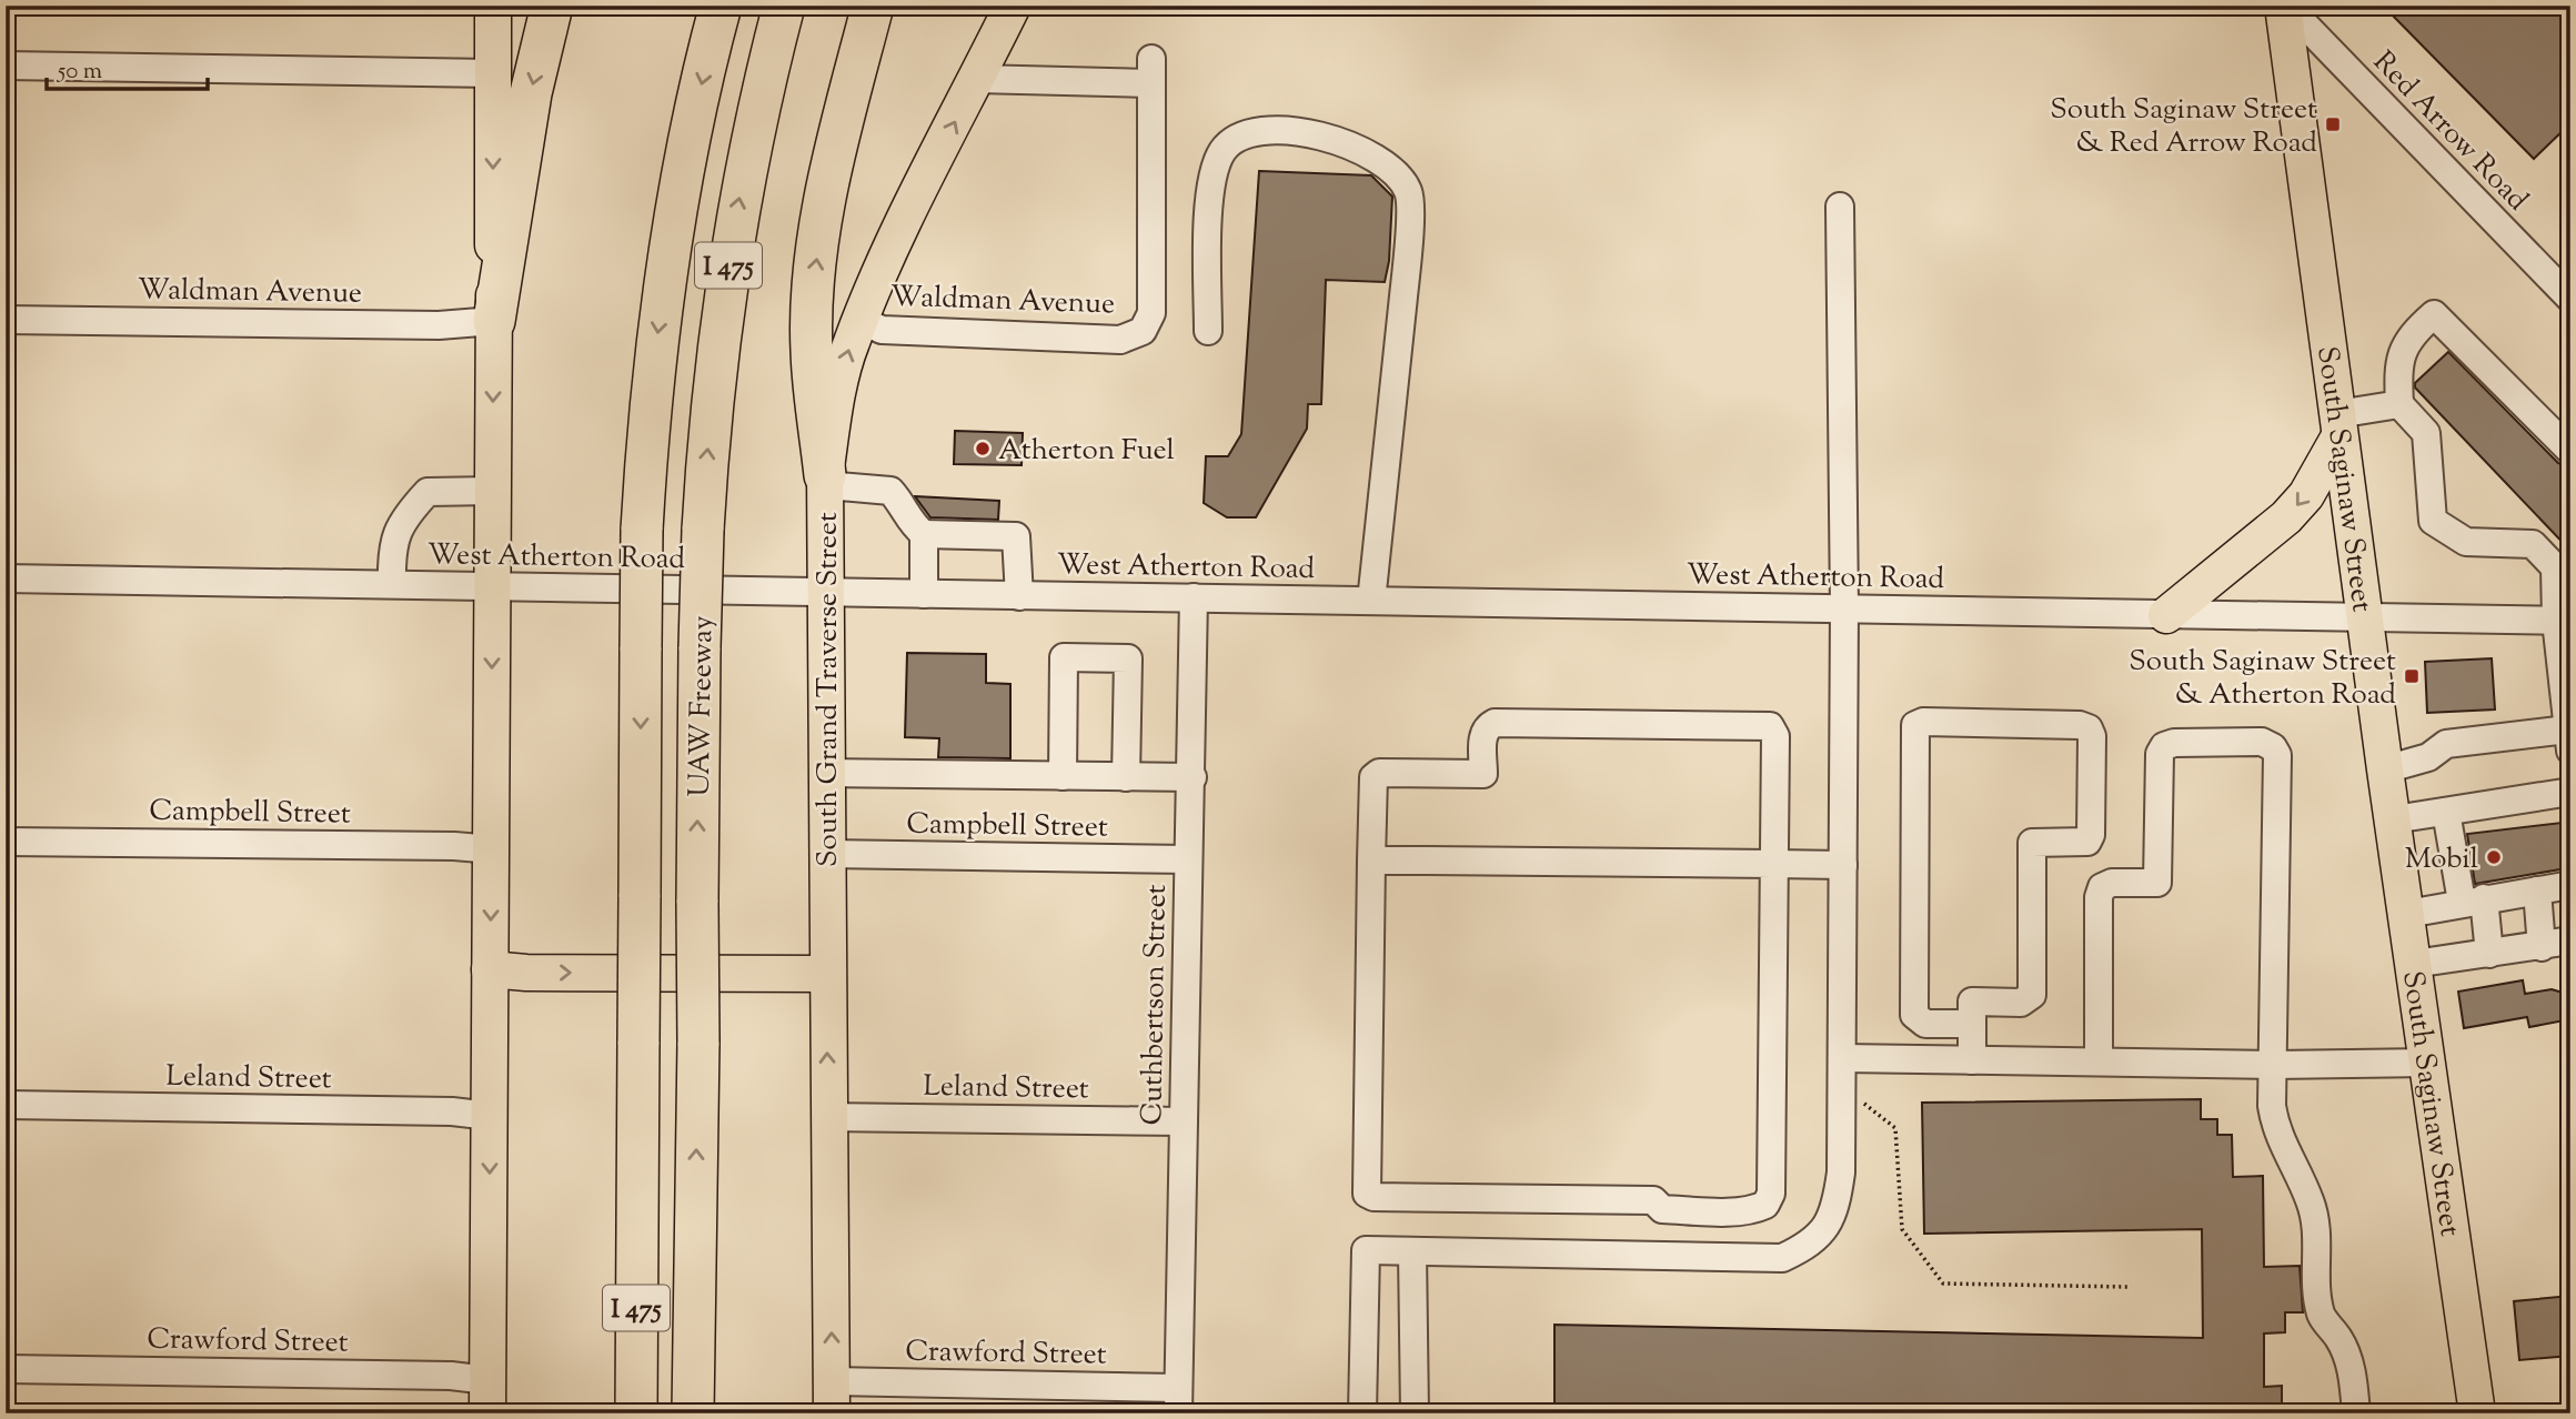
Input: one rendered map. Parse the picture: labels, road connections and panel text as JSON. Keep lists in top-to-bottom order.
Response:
{
  "streets": {
    "highway": ["I 475", "UAW Freeway"],
    "main road": ["South Saginaw Street", "South Grand Traverse Street"],
    "street": [
      "Red Arrow Road",
      "Waldman Avenue",
      "West Atherton Road",
      "Campbell Street",
      "Cuthbertson Street",
      "Leland Street",
      "Crawford Street"
    ]
  },
  "crossings": [
    ["Red Arrow Road", "South Saginaw Street"],
    ["Waldman Avenue", "South Grand Traverse Street"],
    ["South Saginaw Street", "West Atherton Road"],
    ["West Atherton Road", "South Grand Traverse Street"],
    ["West Atherton Road", "Cuthbertson Street"],
    ["South Grand Traverse Street", "Campbell Street"],
    ["South Grand Traverse Street", "Leland Street"],
    ["South Grand Traverse Street", "Crawford Street"],
    ["Campbell Street", "Cuthbertson Street"],
    ["Cuthbertson Street", "Leland Street"],
    ["Cuthbertson Street", "Crawford Street"]
  ],
  "one_way": ["South Grand Traverse Street"],
  "places": {
    "transit": ["South Saginaw Street & Red Arrow Road", "South Saginaw Street & Atherton Road"],
    "other": ["Atherton Fuel", "Mobil"]
  },
  "scale_bar": "50 m"
}
